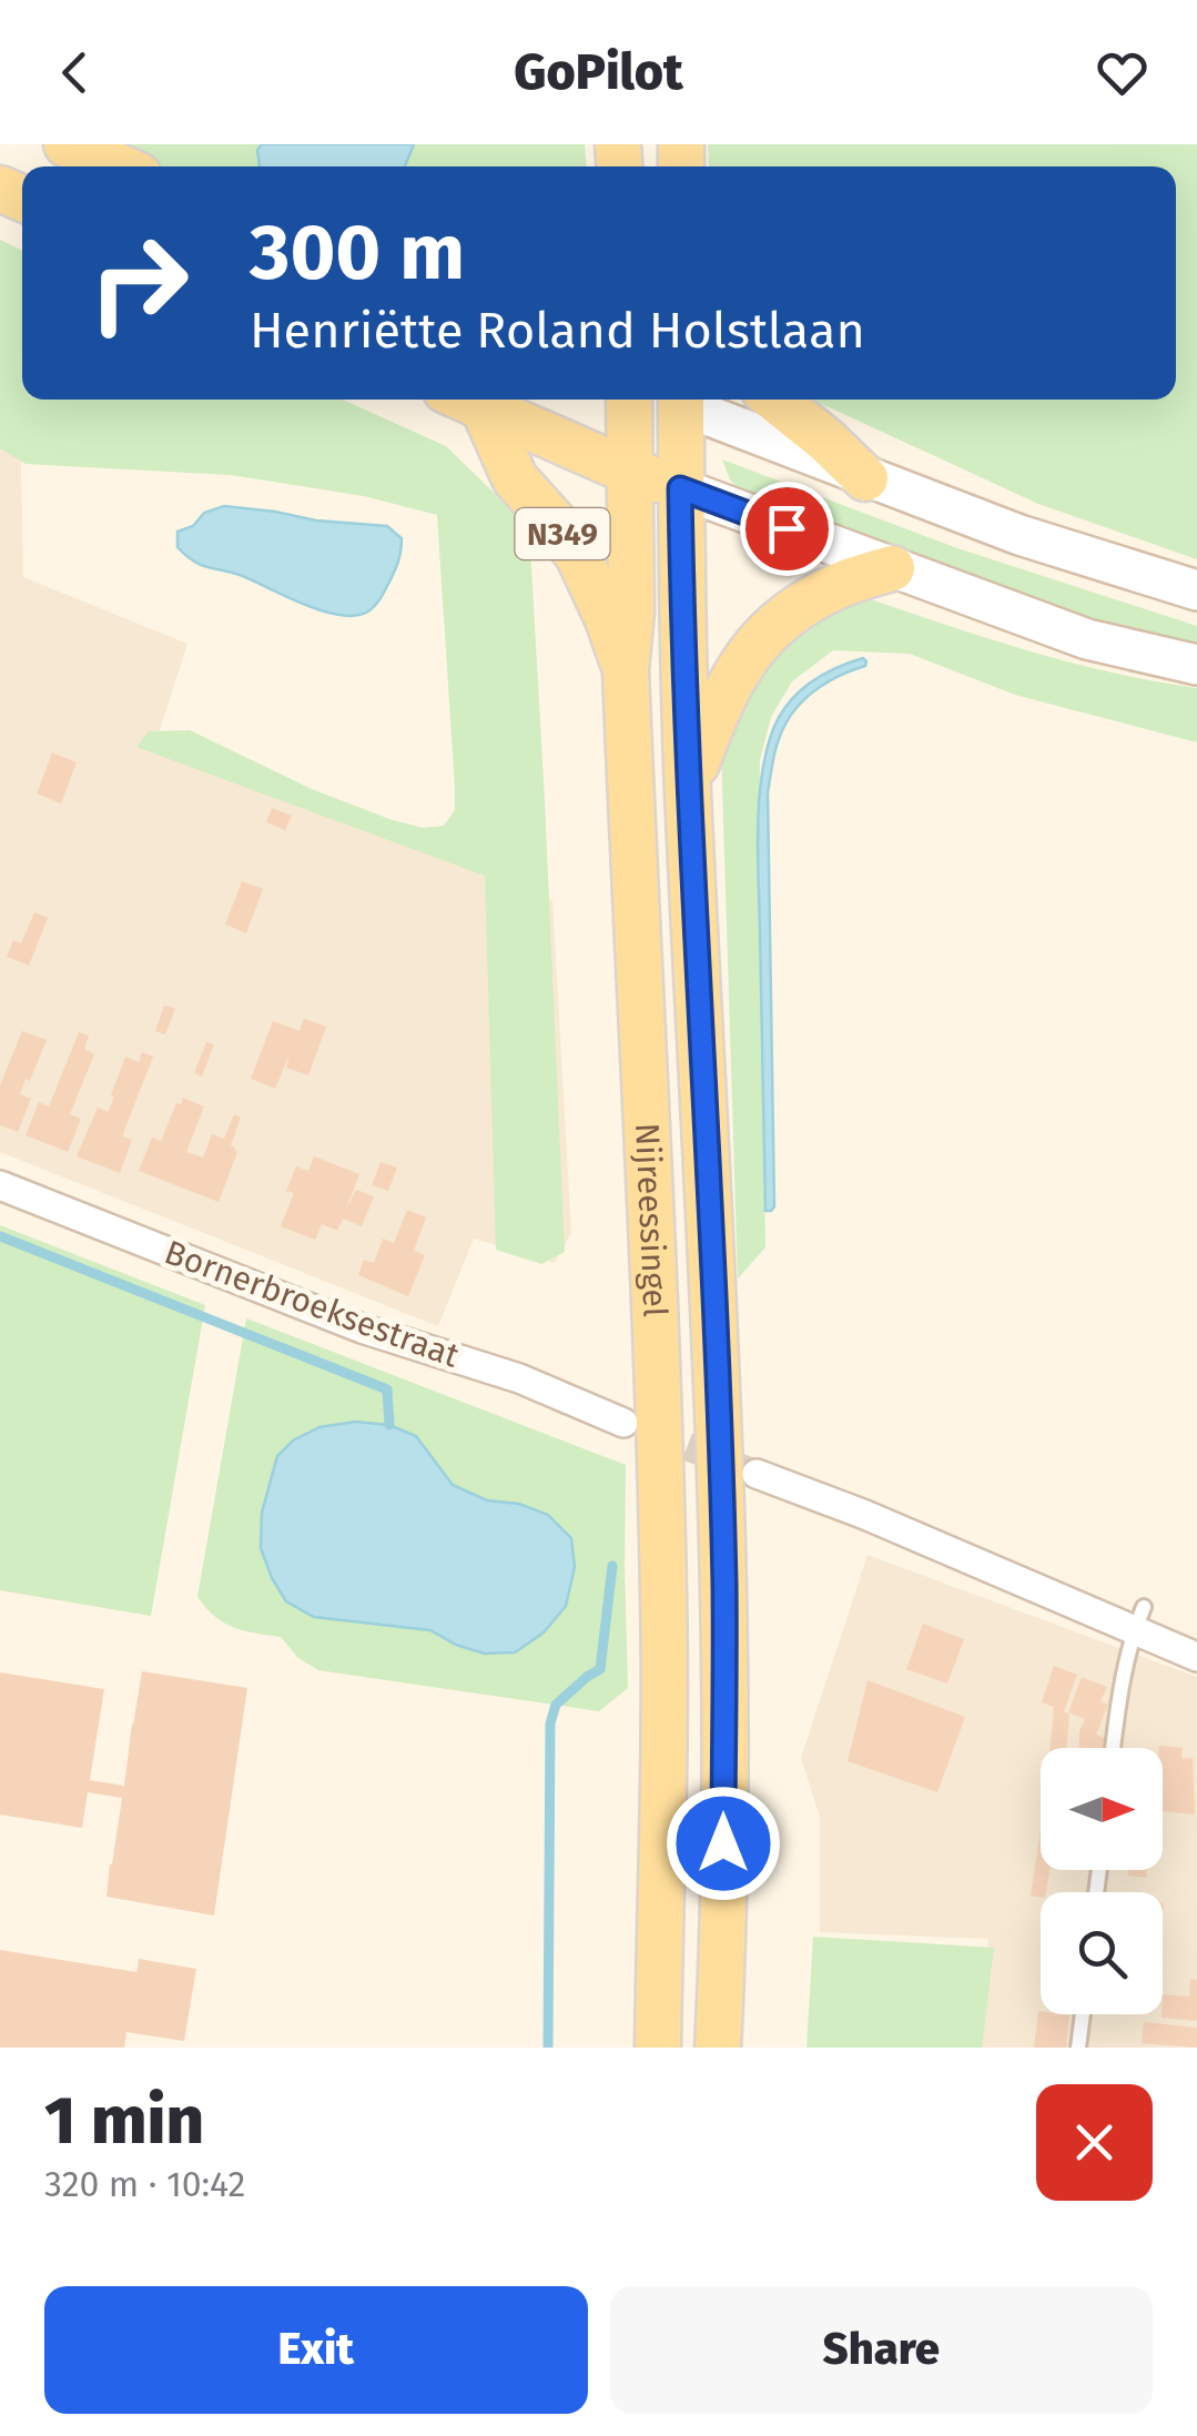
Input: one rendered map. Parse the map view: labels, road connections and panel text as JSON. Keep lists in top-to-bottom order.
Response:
{
  "streets": {
    "main road": ["N349", "Nijreessingel"],
    "street": ["Bornerbroeksestraat"]
  },
  "crossings": [
    ["N349", "Nijreessingel"]
  ],
  "north": "right",
  "page": {
    "header": "GoPilot",
    "turn": ["300 m", "Henriëtte Roland Holstlaan"],
    "heading": ["1 min", "320 m · 10:42"],
    "buttons": ["Exit", "Share"]
  }
}
